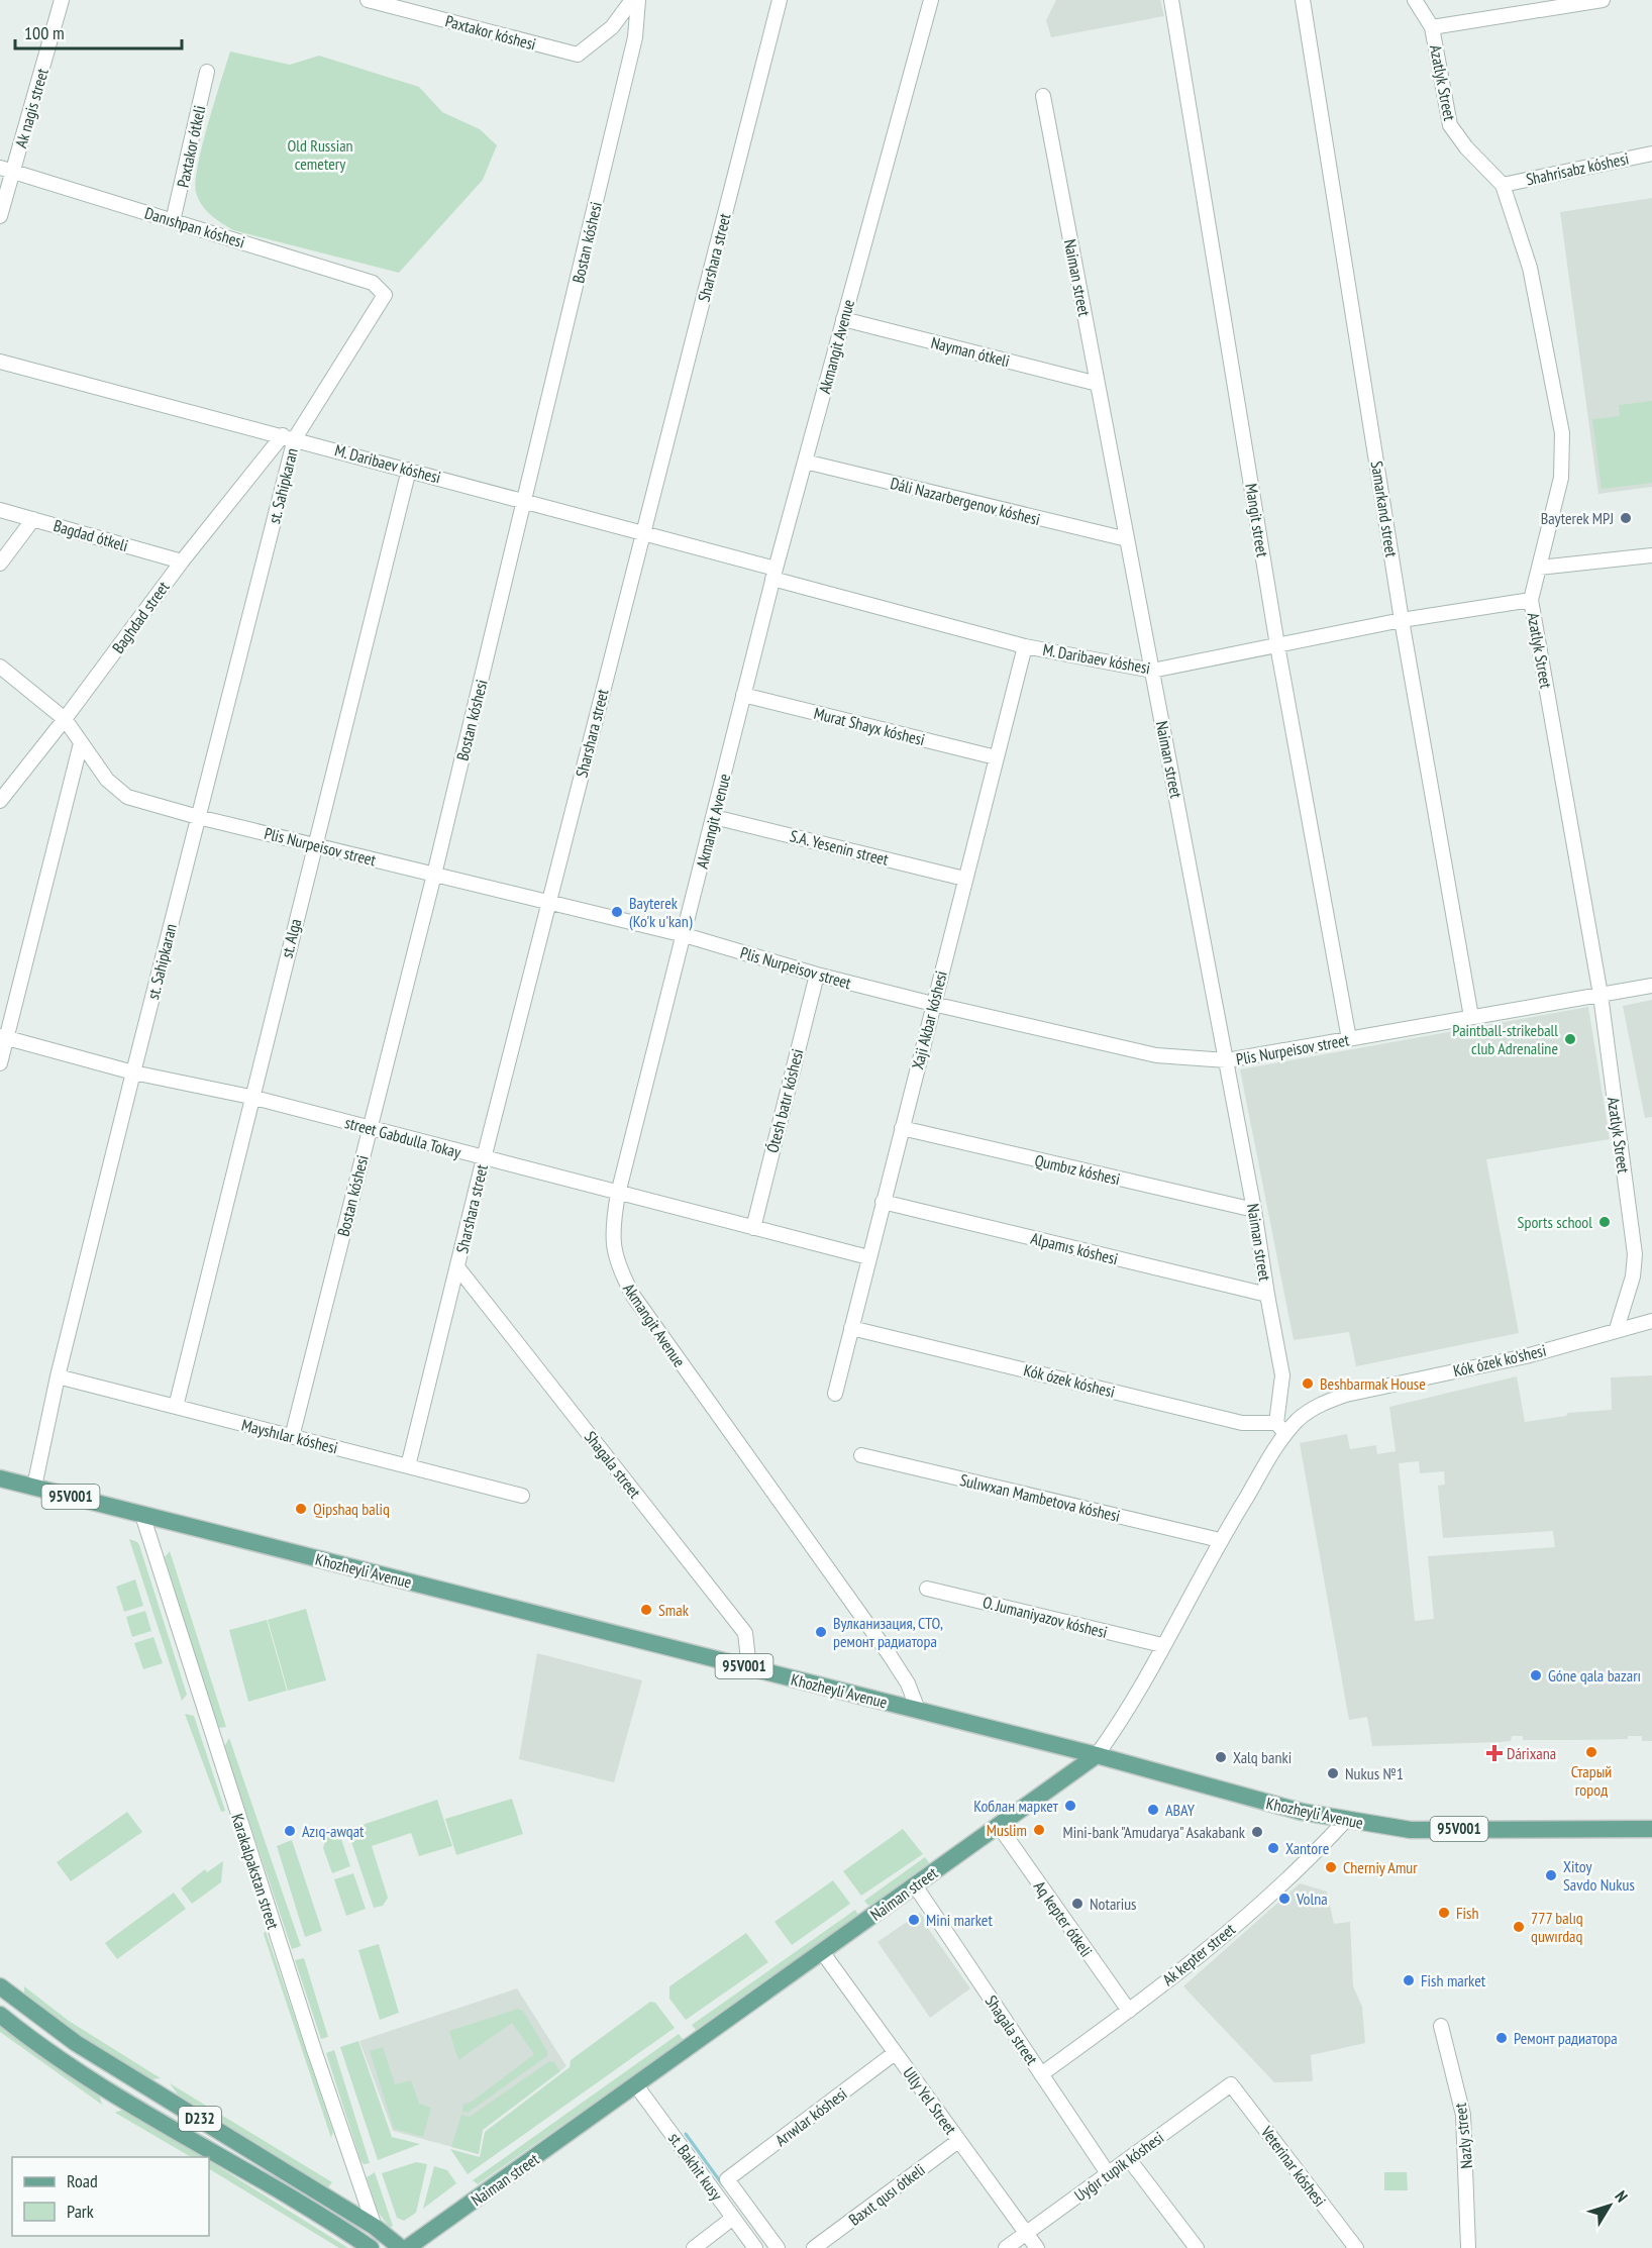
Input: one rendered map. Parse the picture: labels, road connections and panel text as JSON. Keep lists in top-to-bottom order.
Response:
{
  "streets": {
    "main road": [
      "Naiman street",
      "95V001",
      "Khozheyli Avenue",
      "D232"
    ],
    "street": [
      "Paxtakor kóshesi",
      "Azatlyk Street",
      "Ak nagis street",
      "Paxtakor ótkeli",
      "Shahrisabz kóshesi",
      "Danıshpan kóshesi",
      "Bostan kóshesi",
      "Sharshara street",
      "Akmangit Avenue",
      "Nayman ótkeli",
      "M. Daribaev kóshesi",
      "st. Sahipkaran",
      "Dáli Nazarbergenov kóshesi",
      "Samarkand street",
      "Mangit street",
      "Bagdad ótkeli",
      "Baghdad street",
      "Murat Shayx kóshesi",
      "Plis Nurpeisov street",
      "S.A. Yesenin street",
      "st. Alga",
      "Xaji Akbar kóshesi",
      "Ótesh batır kóshesi",
      "street Gabdulla Tokay",
      "Qumbız kóshesi",
      "Alpamıs kóshesi",
      "Kók ózek ko'shesi",
      "Kók ózek kóshesi",
      "Mayshılar kóshesi",
      "Shagala street",
      "Sulıwxan Mambetova kóshesi",
      "O. Jumaniyazov kóshesi",
      "Karakalpakstan street",
      "Aq kepter ótkeli",
      "Ak kepter street",
      "Ully Yel Street",
      "Arıwlar kóshesi",
      "Nazly street",
      "st. Bakhit kusy",
      "Uyǵır tupik kóshesi",
      "Veterinar kóshesi",
      "Baxıt qusı ótkeli"
    ]
  },
  "crossings": [
    ["Azatlyk Street", "Shahrisabz kóshesi"],
    ["Azatlyk Street", "M. Daribaev kóshesi"],
    ["Azatlyk Street", "Plis Nurpeisov street"],
    ["Azatlyk Street", "Kók ózek ko'shesi"],
    ["Ak nagis street", "Danıshpan kóshesi"],
    ["Paxtakor ótkeli", "Danıshpan kóshesi"],
    ["Danıshpan kóshesi", "M. Daribaev kóshesi"],
    ["Danıshpan kóshesi", "st. Sahipkaran"],
    ["Danıshpan kóshesi", "Baghdad street"],
    ["Bostan kóshesi", "M. Daribaev kóshesi"],
    ["Bostan kóshesi", "Plis Nurpeisov street"],
    ["Bostan kóshesi", "street Gabdulla Tokay"],
    ["Bostan kóshesi", "Mayshılar kóshesi"],
    ["Sharshara street", "M. Daribaev kóshesi"],
    ["Sharshara street", "Plis Nurpeisov street"],
    ["Sharshara street", "street Gabdulla Tokay"],
    ["Sharshara street", "Mayshılar kóshesi"],
    ["Sharshara street", "Shagala street"],
    ["Naiman street", "Nayman ótkeli"],
    ["Naiman street", "M. Daribaev kóshesi"],
    ["Naiman street", "Dáli Nazarbergenov kóshesi"],
    ["Naiman street", "Plis Nurpeisov street"],
    ["Naiman street", "Qumbız kóshesi"],
    ["Naiman street", "Alpamıs kóshesi"],
    ["Naiman street", "Kók ózek ko'shesi"],
    ["Naiman street", "Kók ózek kóshesi"],
    ["Naiman street", "Shagala street"],
    ["Naiman street", "Sulıwxan Mambetova kóshesi"],
    ["Naiman street", "Khozheyli Avenue"],
    ["Naiman street", "O. Jumaniyazov kóshesi"],
    ["Naiman street", "Aq kepter ótkeli"],
    ["Naiman street", "Ully Yel Street"],
    ["Naiman street", "st. Bakhit kusy"],
    ["Akmangit Avenue", "Nayman ótkeli"],
    ["Akmangit Avenue", "M. Daribaev kóshesi"],
    ["Akmangit Avenue", "Dáli Nazarbergenov kóshesi"],
    ["Akmangit Avenue", "Murat Shayx kóshesi"],
    ["Akmangit Avenue", "Plis Nurpeisov street"],
    ["Akmangit Avenue", "S.A. Yesenin street"],
    ["Akmangit Avenue", "street Gabdulla Tokay"],
    ["Akmangit Avenue", "Khozheyli Avenue"],
    ["M. Daribaev kóshesi", "st. Sahipkaran"],
    ["M. Daribaev kóshesi", "Samarkand street"],
    ["M. Daribaev kóshesi", "Mangit street"],
    ["M. Daribaev kóshesi", "Baghdad street"],
    ["M. Daribaev kóshesi", "st. Alga"],
    ["M. Daribaev kóshesi", "Xaji Akbar kóshesi"],
    ["st. Sahipkaran", "Baghdad street"],
    ["st. Sahipkaran", "Plis Nurpeisov street"],
    ["st. Sahipkaran", "street Gabdulla Tokay"],
    ["st. Sahipkaran", "Mayshılar kóshesi"],
    ["st. Sahipkaran", "Khozheyli Avenue"],
    ["Samarkand street", "Plis Nurpeisov street"],
    ["Mangit street", "Plis Nurpeisov street"],
    ["Bagdad ótkeli", "Baghdad street"],
    ["Baghdad street", "Plis Nurpeisov street"],
    ["Murat Shayx kóshesi", "Xaji Akbar kóshesi"],
    ["Plis Nurpeisov street", "st. Alga"],
    ["Plis Nurpeisov street", "Xaji Akbar kóshesi"],
    ["Plis Nurpeisov street", "Ótesh batır kóshesi"],
    ["S.A. Yesenin street", "Xaji Akbar kóshesi"],
    ["st. Alga", "street Gabdulla Tokay"],
    ["st. Alga", "Mayshılar kóshesi"],
    ["Xaji Akbar kóshesi", "street Gabdulla Tokay"],
    ["Xaji Akbar kóshesi", "Qumbız kóshesi"],
    ["Xaji Akbar kóshesi", "Alpamıs kóshesi"],
    ["Xaji Akbar kóshesi", "Kók ózek kóshesi"],
    ["Ótesh batır kóshesi", "street Gabdulla Tokay"],
    ["Kók ózek ko'shesi", "Kók ózek kóshesi"],
    ["Shagala street", "Khozheyli Avenue"],
    ["Shagala street", "Ak kepter street"],
    ["Shagala street", "Uyǵır tupik kóshesi"],
    ["Khozheyli Avenue", "Karakalpakstan street"],
    ["Khozheyli Avenue", "Ak kepter street"],
    ["Karakalpakstan street", "D232"],
    ["Aq kepter ótkeli", "Ak kepter street"],
    ["Ully Yel Street", "Arıwlar kóshesi"],
    ["Ully Yel Street", "Uyǵır tupik kóshesi"],
    ["Ully Yel Street", "Baxıt qusı ótkeli"],
    ["Arıwlar kóshesi", "st. Bakhit kusy"],
    ["Uyǵır tupik kóshesi", "Veterinar kóshesi"]
  ],
  "parks": ["Old Russian cemetery"],
  "places": {
    "other": [
      "Bayterek MPJ",
      "Bayterek (Ko'k u'kan)",
      "Paintball-strikeball club Adrenaline",
      "Sports school",
      "Beshbarmak House",
      "Qipshaq baliq",
      "Smak",
      "Вулканизация, СТО, ремонт радиатора",
      "Góne qala bazarı",
      "Старый город",
      "Xalq banki",
      "Nukus №1",
      "Коблан маркет",
      "ABAY",
      "Muslim",
      "Azıq-awqat",
      "Mini-bank \"Amudarya\" Asakabank",
      "Xantore",
      "Cherniy Amur",
      "Xitoy Savdo Nukus",
      "Volna",
      "Notarius",
      "Fish",
      "Mini market",
      "777 balıq quwırdaq",
      "Fish market",
      "Ремонт радиатора"
    ],
    "health": ["Dárixana"]
  },
  "legend": ["Road", "Park"],
  "scale_bar": "100 m",
  "north": "top right"
}
